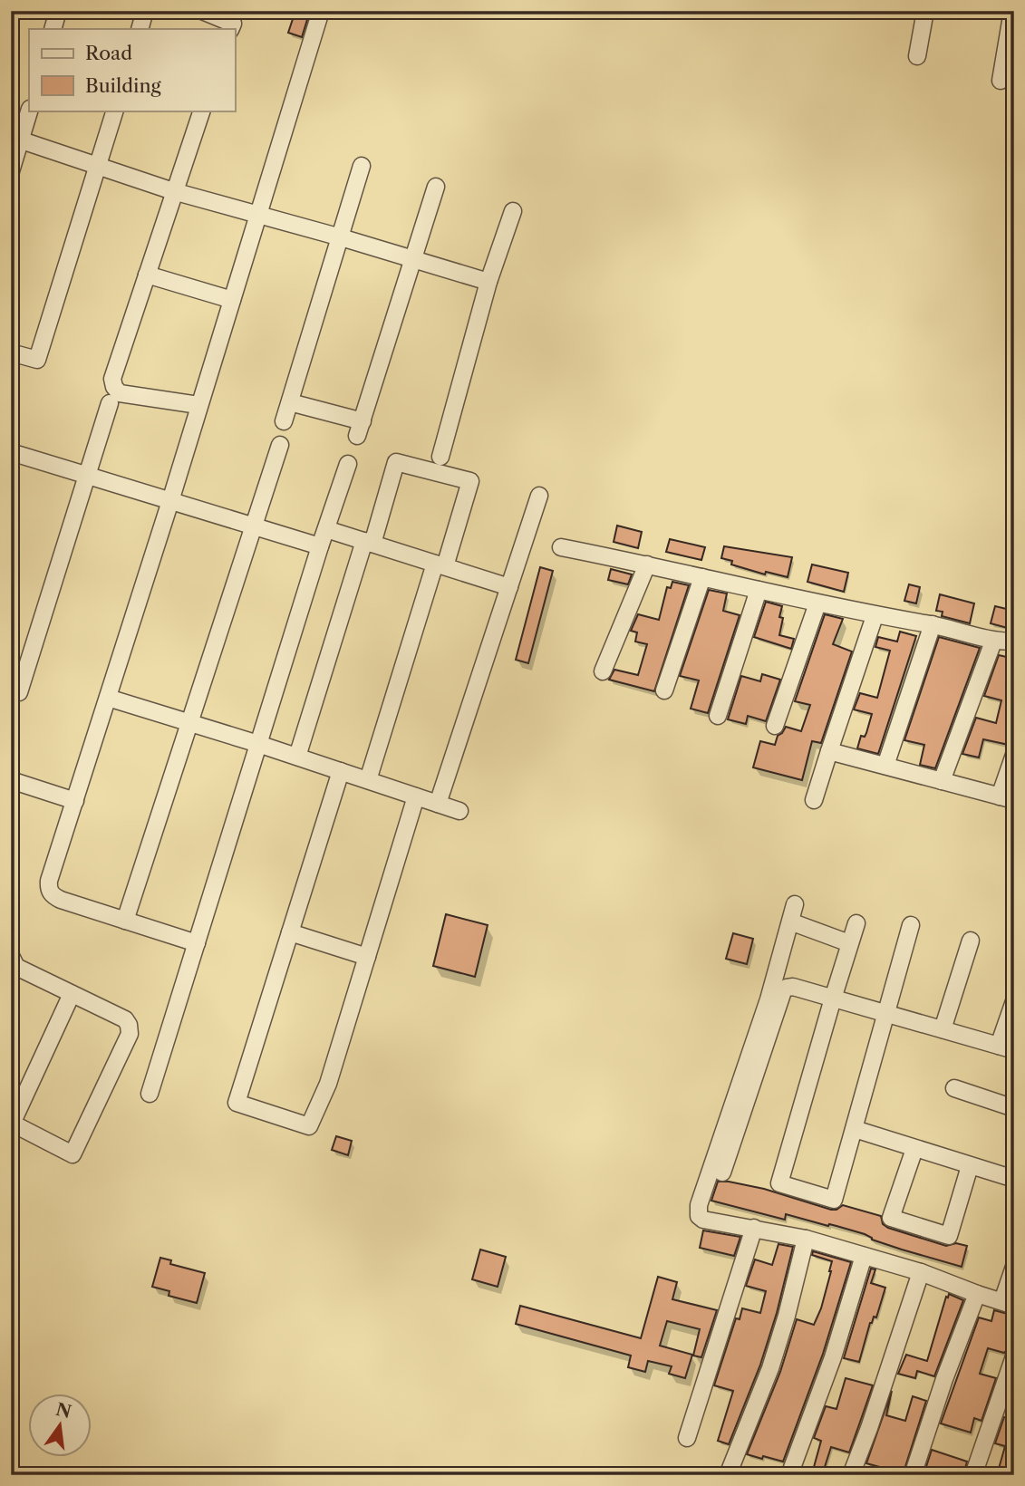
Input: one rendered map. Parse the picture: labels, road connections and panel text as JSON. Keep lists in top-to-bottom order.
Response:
{
  "legend": ["Road", "Building"],
  "north": "top"
}
